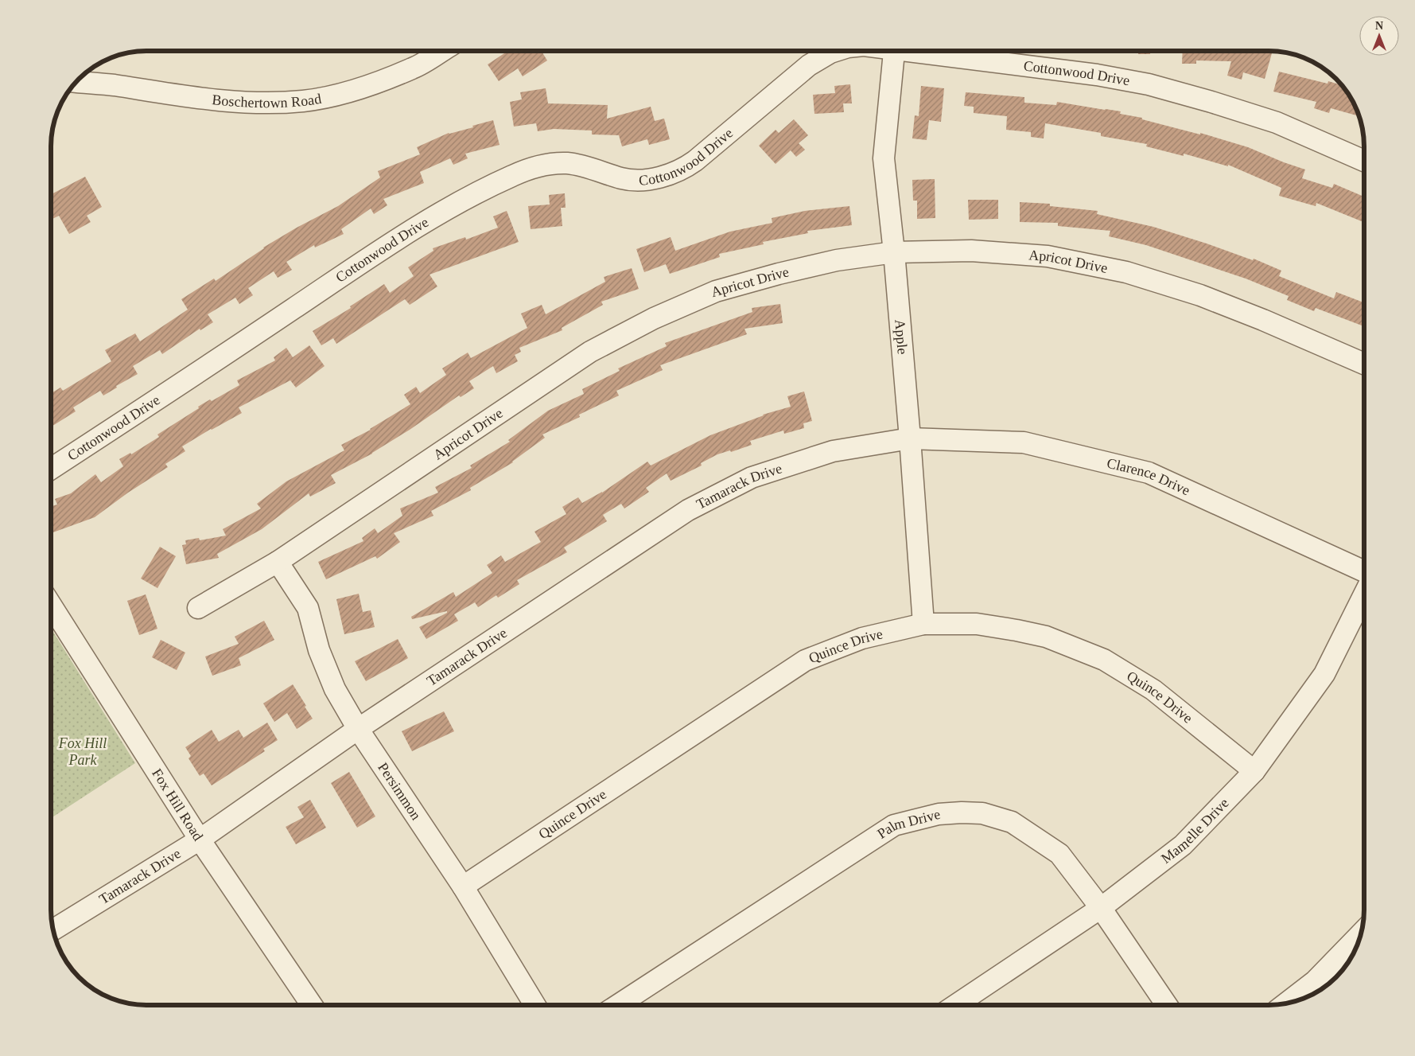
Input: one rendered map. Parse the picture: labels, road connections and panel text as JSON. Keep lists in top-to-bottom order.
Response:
{
  "streets": {
    "street": [
      "Cottonwood Drive",
      "Boschertown Road",
      "Apricot Drive",
      "Apple",
      "Clarence Drive",
      "Tamarack Drive",
      "Quince Drive",
      "Persimmon",
      "Fox Hill Road",
      "Palm Drive",
      "Mamelle Drive"
    ]
  },
  "crossings": [
    ["Apricot Drive", "Apple"],
    ["Apricot Drive", "Persimmon"],
    ["Apple", "Clarence Drive"],
    ["Apple", "Tamarack Drive"],
    ["Apple", "Quince Drive"],
    ["Clarence Drive", "Tamarack Drive"],
    ["Tamarack Drive", "Persimmon"],
    ["Tamarack Drive", "Fox Hill Road"],
    ["Quince Drive", "Persimmon"],
    ["Quince Drive", "Mamelle Drive"],
    ["Palm Drive", "Mamelle Drive"]
  ],
  "parks": ["Fox Hill Park"],
  "north": "top"
}
